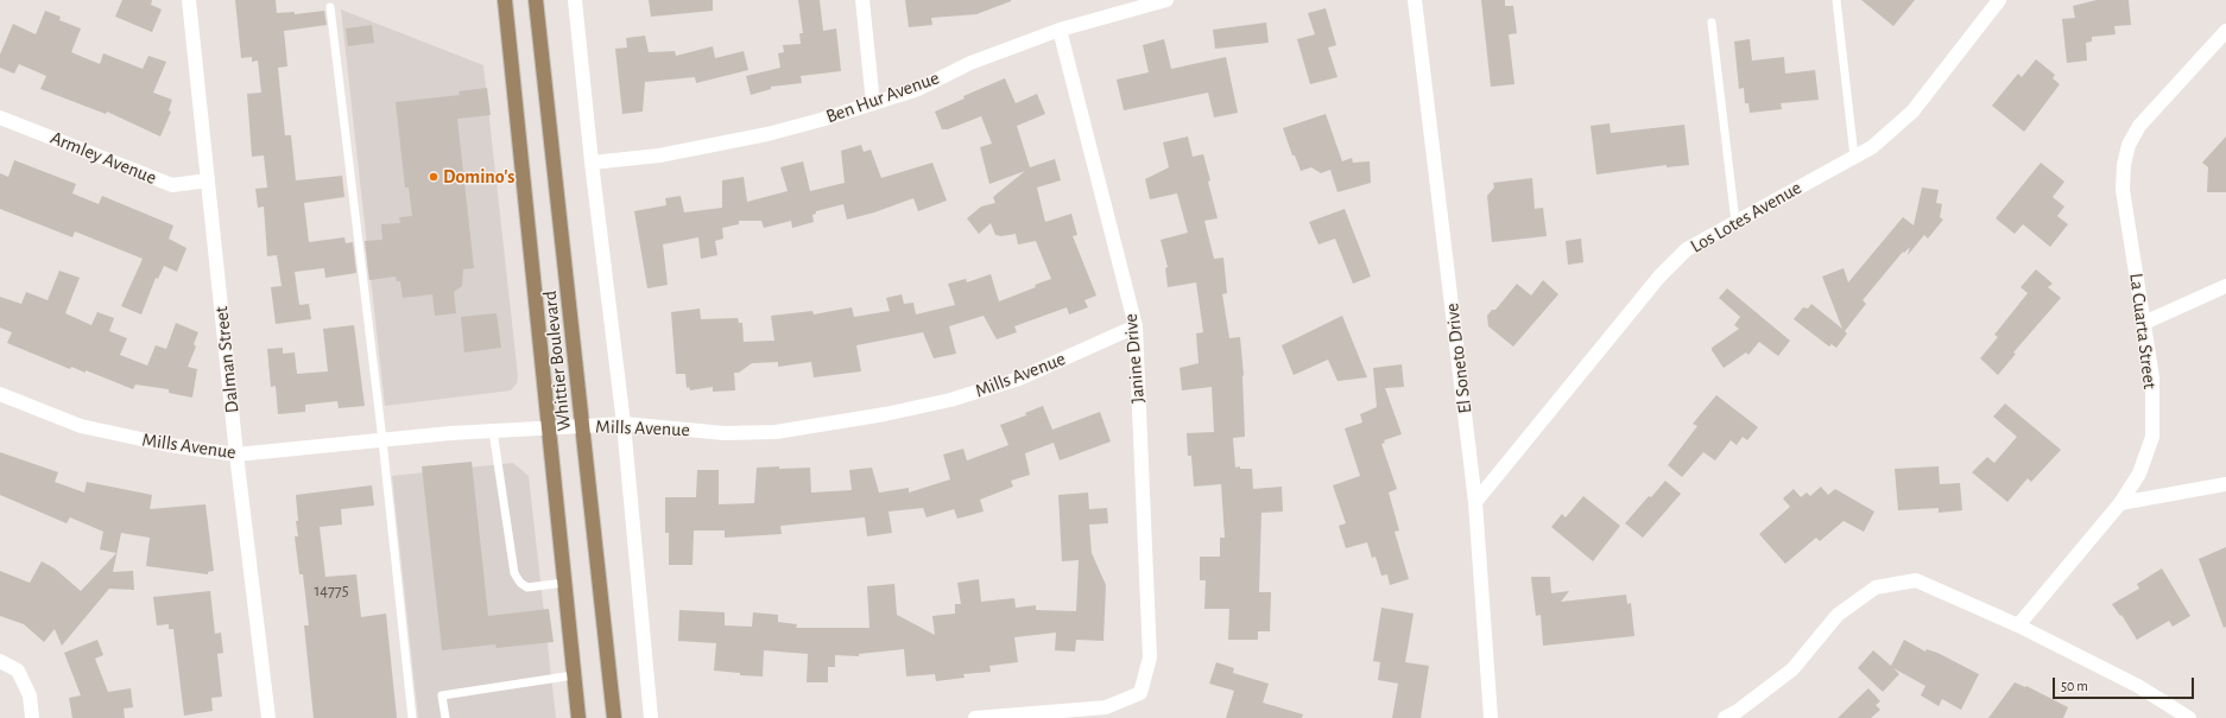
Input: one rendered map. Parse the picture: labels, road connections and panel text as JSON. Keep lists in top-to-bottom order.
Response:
{
  "streets": {
    "main road": ["Whittier Boulevard"],
    "street": [
      "Ben Hur Avenue",
      "Armley Avenue",
      "Los Lotes Avenue",
      "La Cuarta Street",
      "Janine Drive",
      "El Soneto Drive",
      "Dalman Street",
      "Mills Avenue"
    ]
  },
  "crossings": [
    ["Ben Hur Avenue", "Janine Drive"],
    ["Armley Avenue", "Dalman Street"],
    ["Los Lotes Avenue", "El Soneto Drive"],
    ["Janine Drive", "Mills Avenue"],
    ["Dalman Street", "Mills Avenue"],
    ["Whittier Boulevard", "Mills Avenue"]
  ],
  "places": ["Domino's"],
  "house_numbers": ["14775"],
  "scale_bar": "50 m"
}
